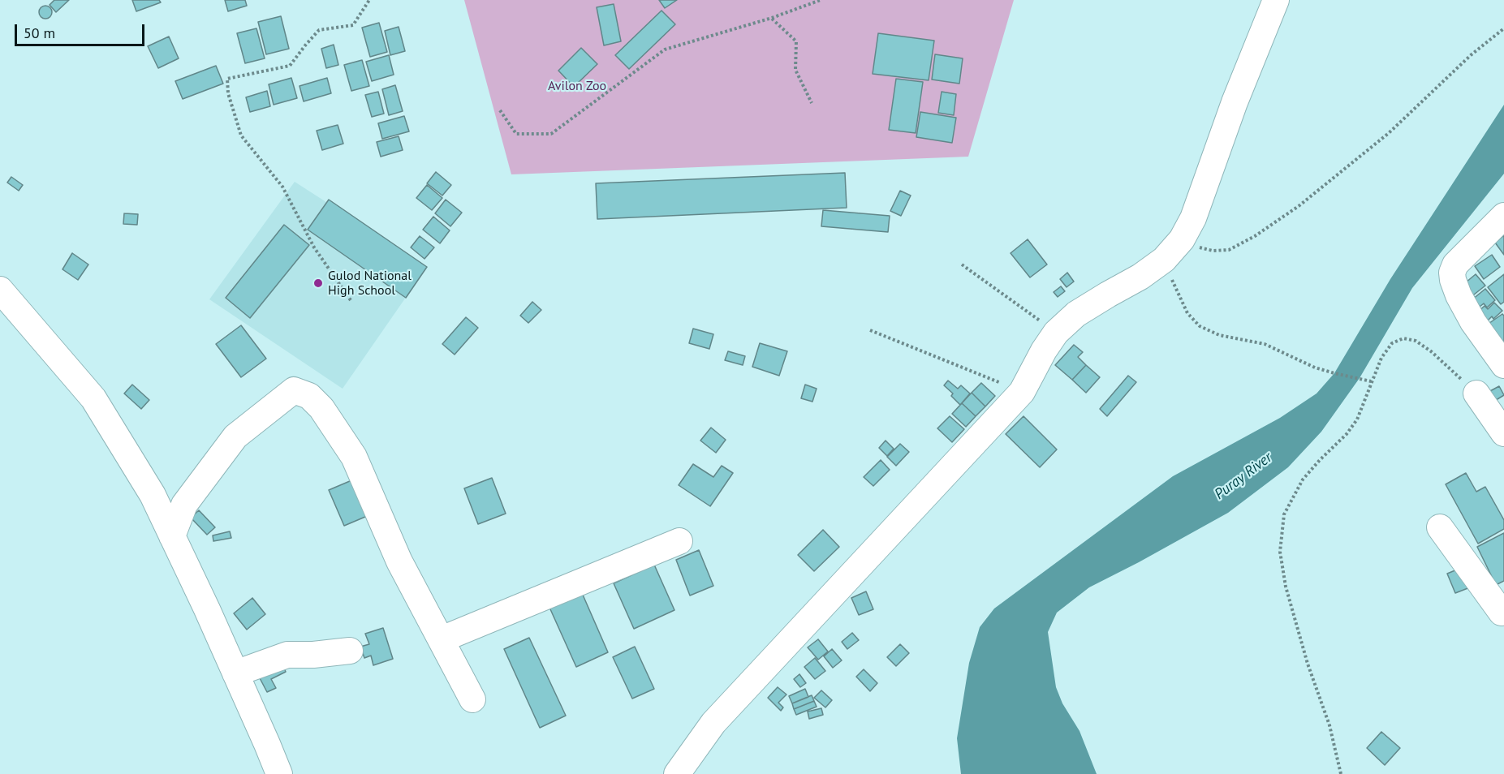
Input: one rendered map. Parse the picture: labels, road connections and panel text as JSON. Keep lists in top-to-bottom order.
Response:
{
  "water": ["Puray River"],
  "parks": ["Avilon Zoo"],
  "places": ["Gulod National High School"],
  "scale_bar": "50 m"
}
